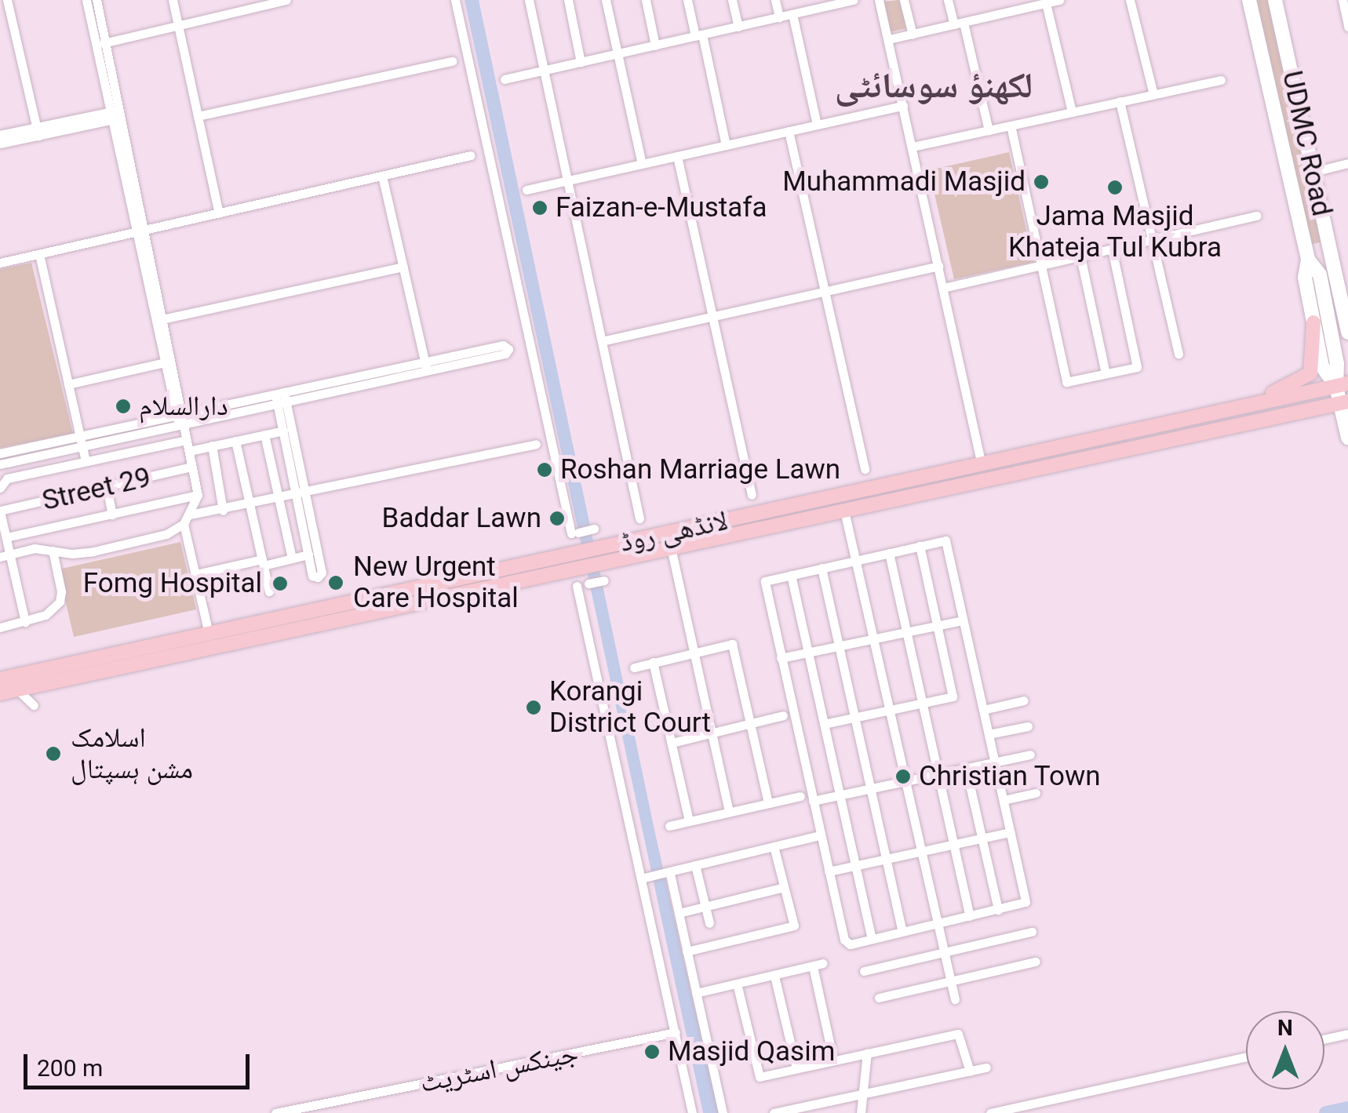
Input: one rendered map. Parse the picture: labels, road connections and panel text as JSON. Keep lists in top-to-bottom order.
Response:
{
  "streets": {
    "main road": ["UDMC Road", "لانڈھی روڈ"],
    "street": ["Street 29", "جینکس اسٹریٹ"]
  },
  "districts": ["لکھنؤ سوسائٹی"],
  "places": [
    "Muhammadi Masjid",
    "Jama Masjid Khateja Tul Kubra",
    "Faizan-e-Mustafa",
    "دارالسلام",
    "Roshan Marriage Lawn",
    "Baddar Lawn",
    "New Urgent Care Hospital",
    "Fomg Hospital",
    "Korangi District Court",
    "اسلامک مشن ہسپتال",
    "Christian Town",
    "Masjid Qasim"
  ],
  "scale_bar": "200 m",
  "north": "top"
}
